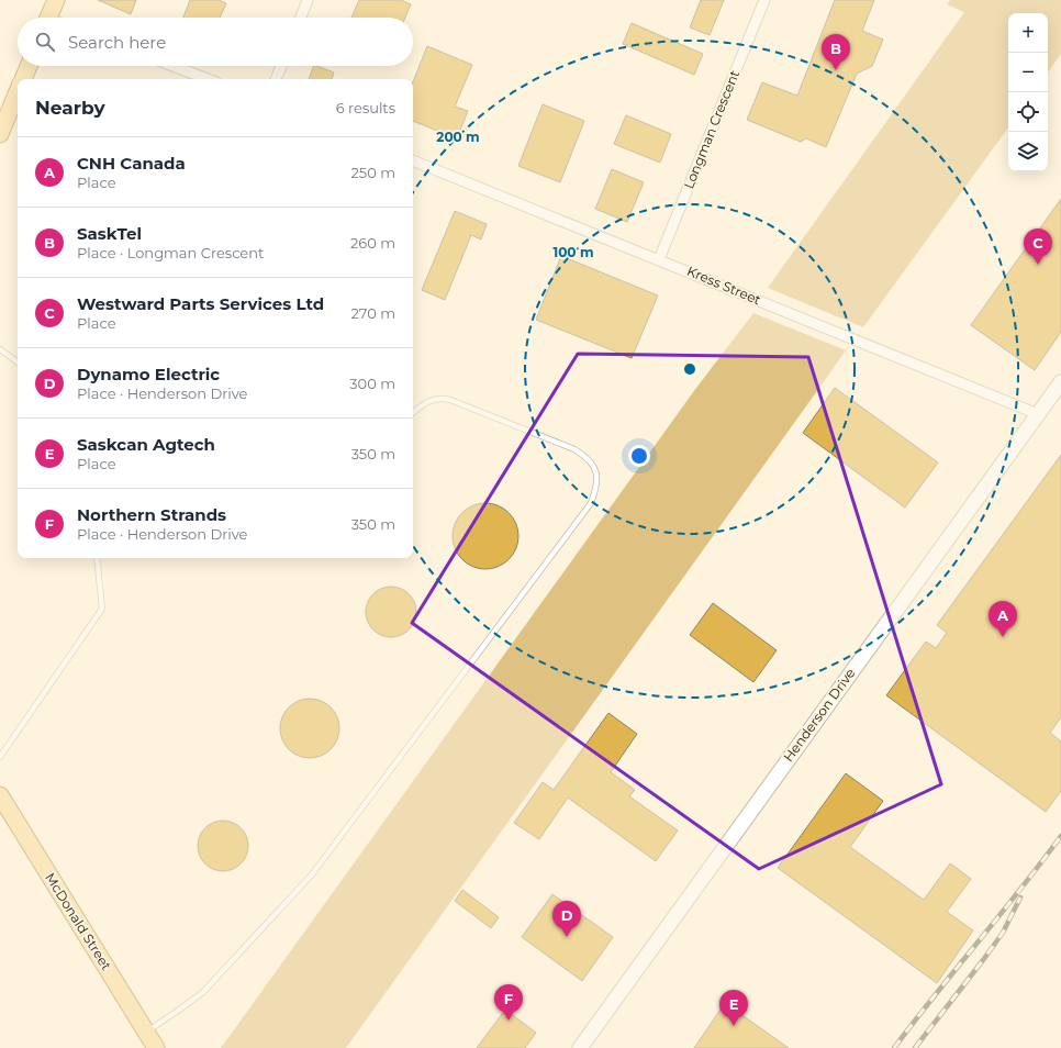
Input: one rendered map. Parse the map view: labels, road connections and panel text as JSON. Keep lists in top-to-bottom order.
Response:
{
  "streets": {
    "main road": ["McDonald Street"],
    "street": ["Longman Crescent", "Kress Street", "Henderson Drive"]
  },
  "crossings": [
    ["Longman Crescent", "Kress Street"],
    ["Kress Street", "Henderson Drive"]
  ],
  "page": {
    "map_buttons": ["+", "−"],
    "search": "Search here",
    "pins": [
      "B",
      "C",
      "A",
      "D",
      "F",
      "E"
    ],
    "heading": ["Nearby", "6 results"],
    "list": [
      {
        "mark": "A",
        "name": "CNH Canada",
        "note": "Place",
        "value": "250 m"
      },
      {
        "mark": "B",
        "name": "SaskTel",
        "note": "Place · Longman Crescent",
        "value": "260 m"
      },
      {
        "mark": "C",
        "name": "Westward Parts Services Ltd",
        "note": "Place",
        "value": "270 m"
      },
      {
        "mark": "D",
        "name": "Dynamo Electric",
        "note": "Place · Henderson Drive",
        "value": "300 m"
      },
      {
        "mark": "E",
        "name": "Saskcan Agtech",
        "note": "Place",
        "value": "350 m"
      },
      {
        "mark": "F",
        "name": "Northern Strands",
        "note": "Place · Henderson Drive",
        "value": "350 m"
      }
    ]
  },
  "rings": ["200 m", "100 m"]
}
